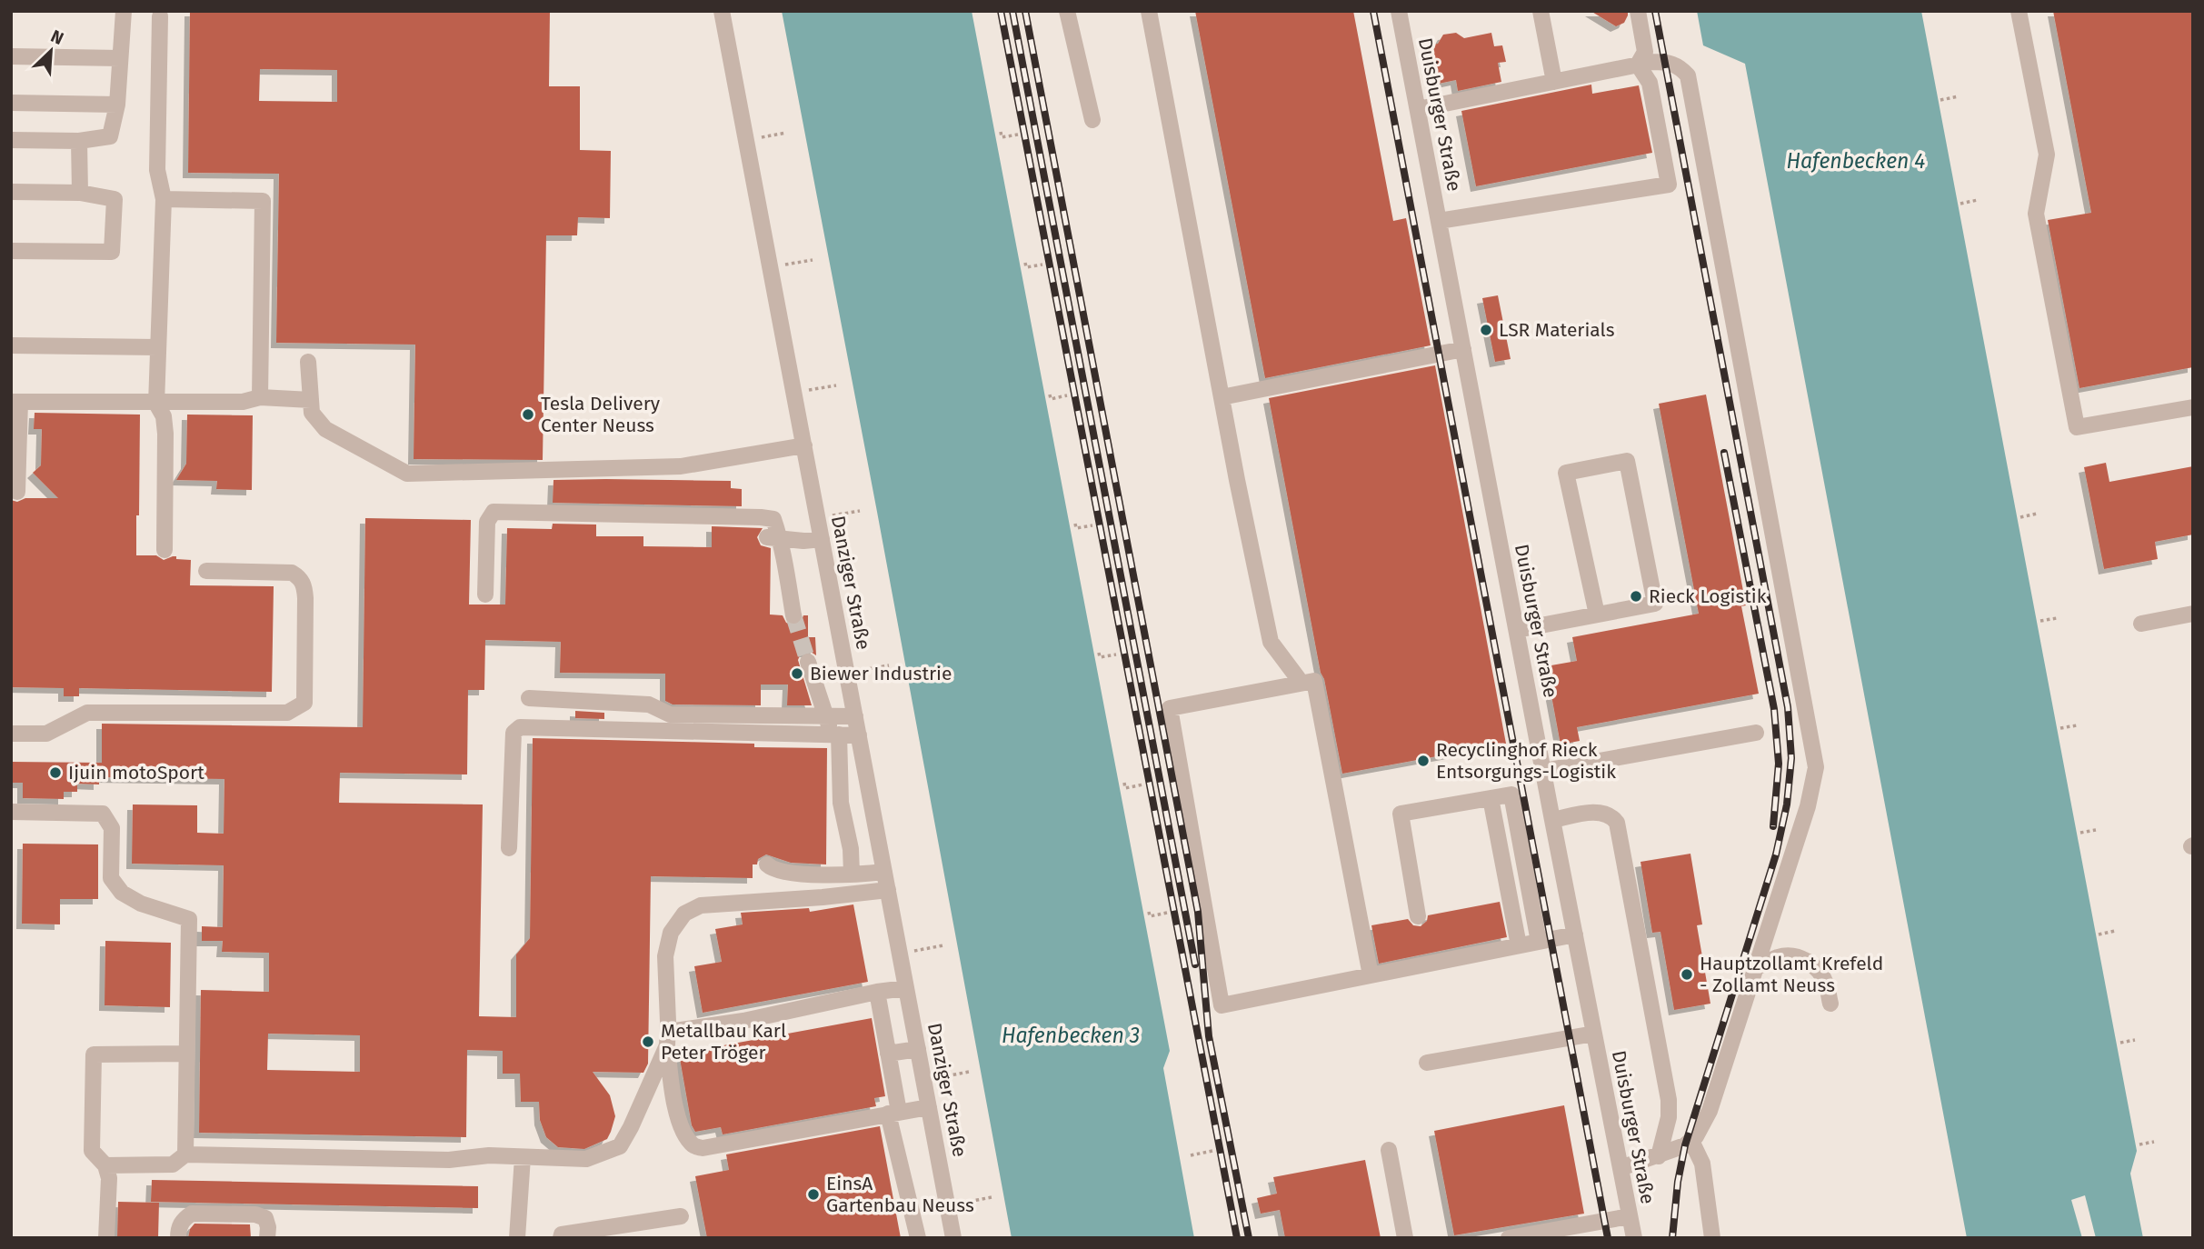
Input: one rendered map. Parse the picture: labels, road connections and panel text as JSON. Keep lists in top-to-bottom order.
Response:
{
  "streets": {
    "street": ["Duisburger Straße", "Danziger Straße"]
  },
  "water": ["Hafenbecken 4", "Hafenbecken 3"],
  "places": [
    "LSR Materials",
    "Tesla Delivery Center Neuss",
    "Rieck Logistik",
    "Biewer Industrie",
    "Recyclinghof Rieck Entsorgungs-Logistik",
    "Ijuin motoSport",
    "Hauptzollamt Krefeld - Zollamt Neuss",
    "Metallbau Karl Peter Tröger",
    "EinsA Gartenbau Neuss"
  ],
  "north": "top right"
}
